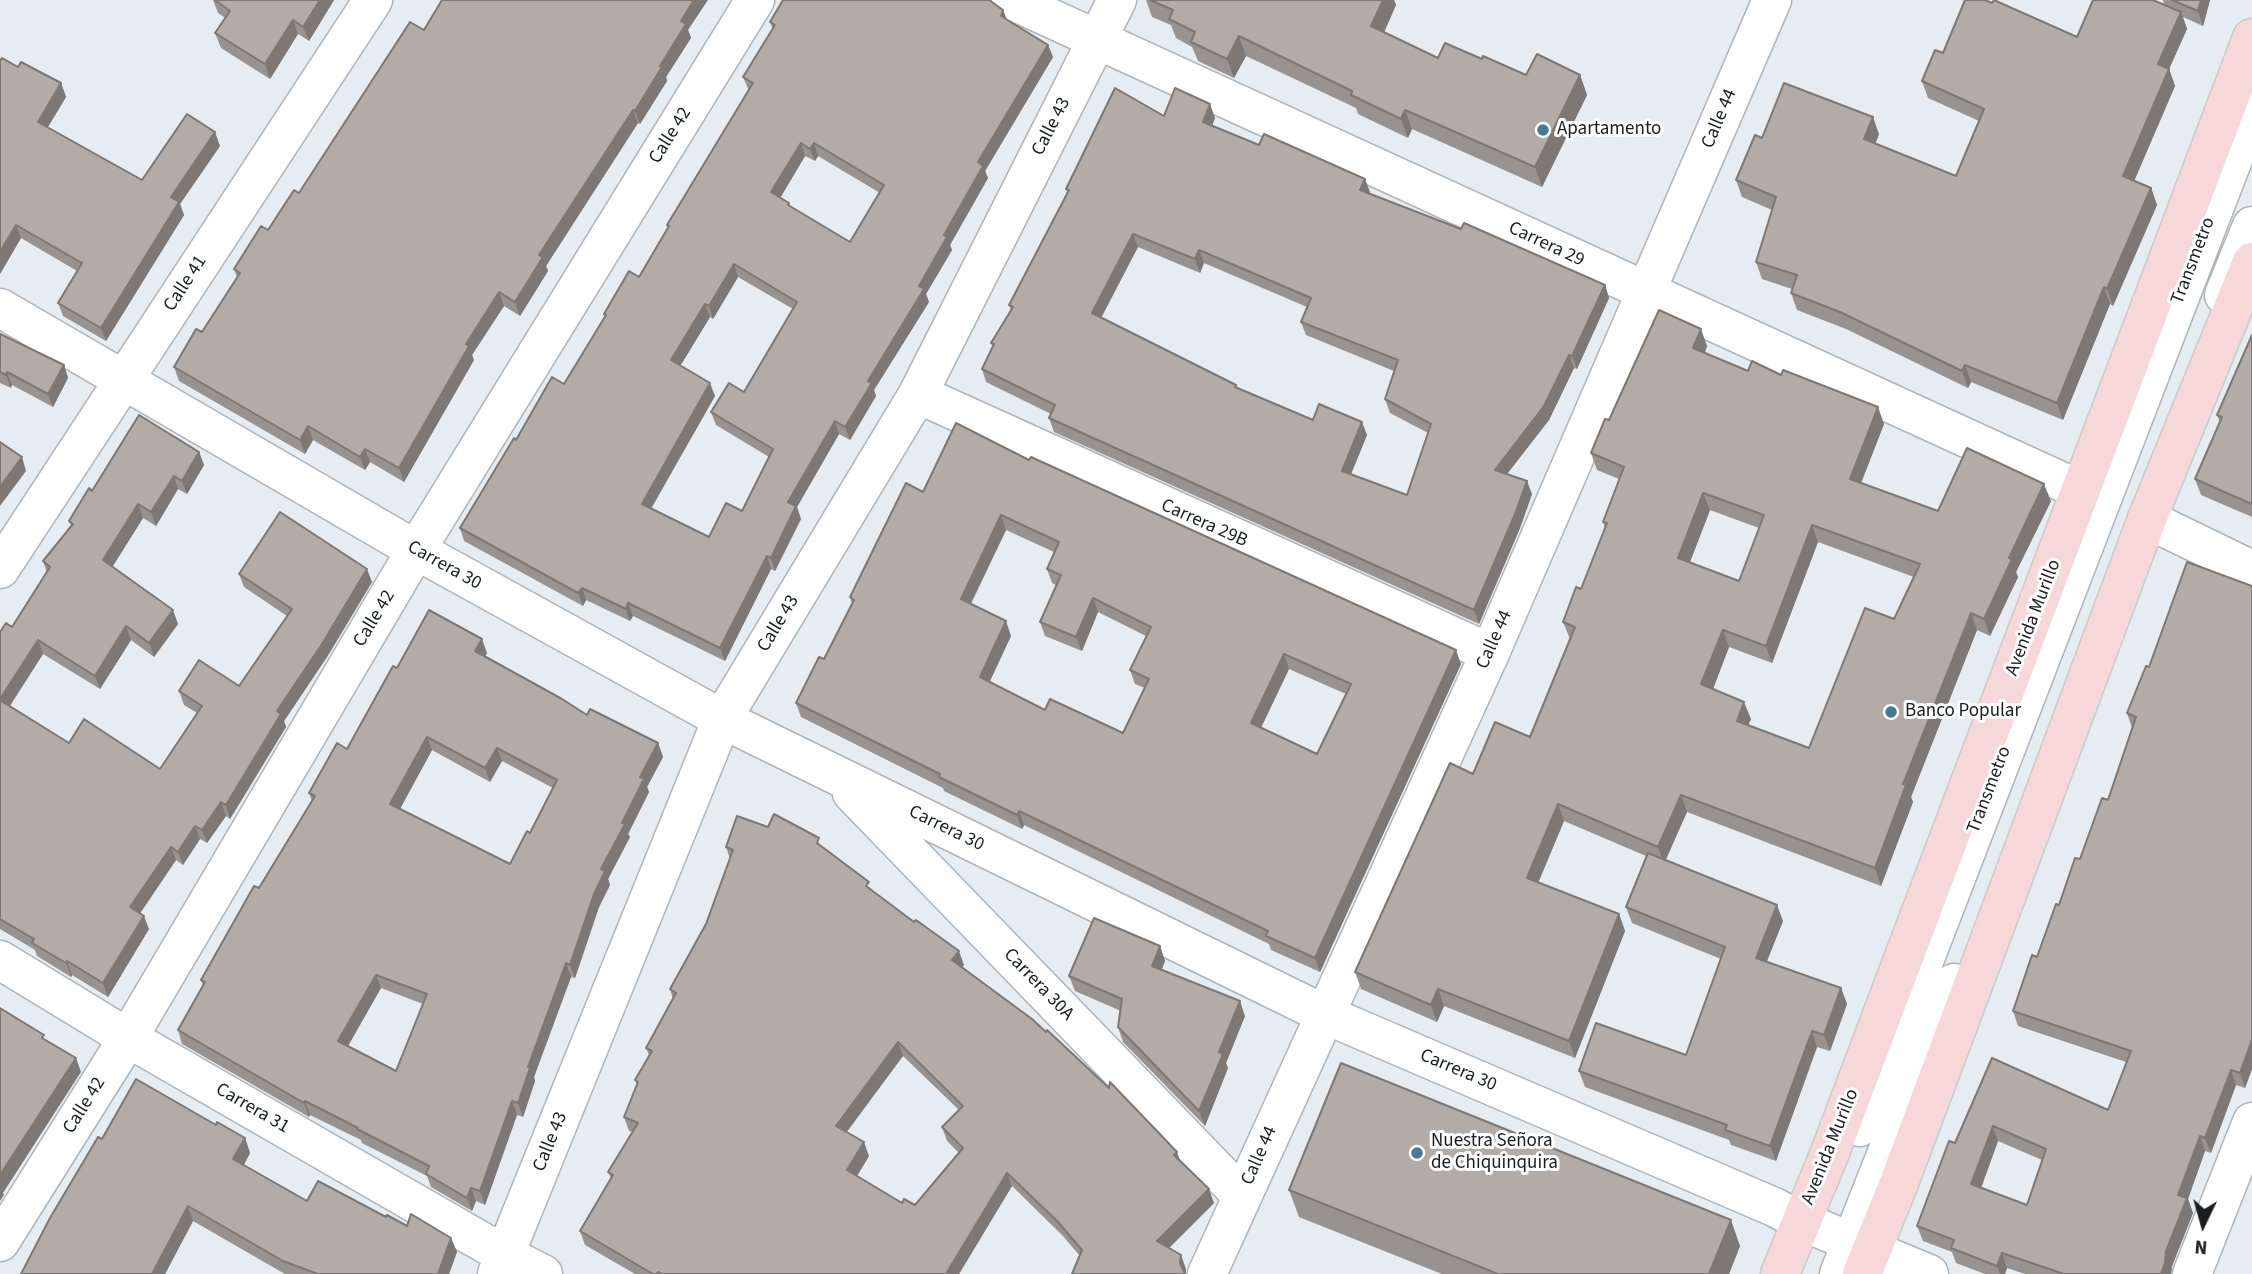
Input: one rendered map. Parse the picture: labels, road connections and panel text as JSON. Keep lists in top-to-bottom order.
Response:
{
  "streets": {
    "main road": ["Avenida Murillo"],
    "street": [
      "Calle 44",
      "Calle 43",
      "Calle 42",
      "Carrera 29",
      "Transmetro",
      "Calle 41",
      "Carrera 29B",
      "Carrera 30",
      "Carrera 30A",
      "Carrera 31"
    ]
  },
  "crossings": [
    ["Calle 44", "Carrera 29"],
    ["Calle 44", "Carrera 29B"],
    ["Calle 44", "Carrera 30"],
    ["Calle 44", "Carrera 30A"],
    ["Calle 43", "Carrera 29"],
    ["Calle 43", "Carrera 29B"],
    ["Calle 43", "Carrera 30"],
    ["Calle 43", "Carrera 31"],
    ["Calle 42", "Carrera 30"],
    ["Calle 42", "Carrera 31"],
    ["Carrera 29", "Avenida Murillo"],
    ["Transmetro", "Carrera 30"],
    ["Transmetro", "Avenida Murillo"],
    ["Calle 41", "Carrera 30"],
    ["Carrera 30", "Avenida Murillo"],
    ["Carrera 30", "Carrera 30A"]
  ],
  "places": ["Apartamento", "Banco Popular", "Nuestra Señora de Chiquinquira"],
  "north": "bottom"
}
